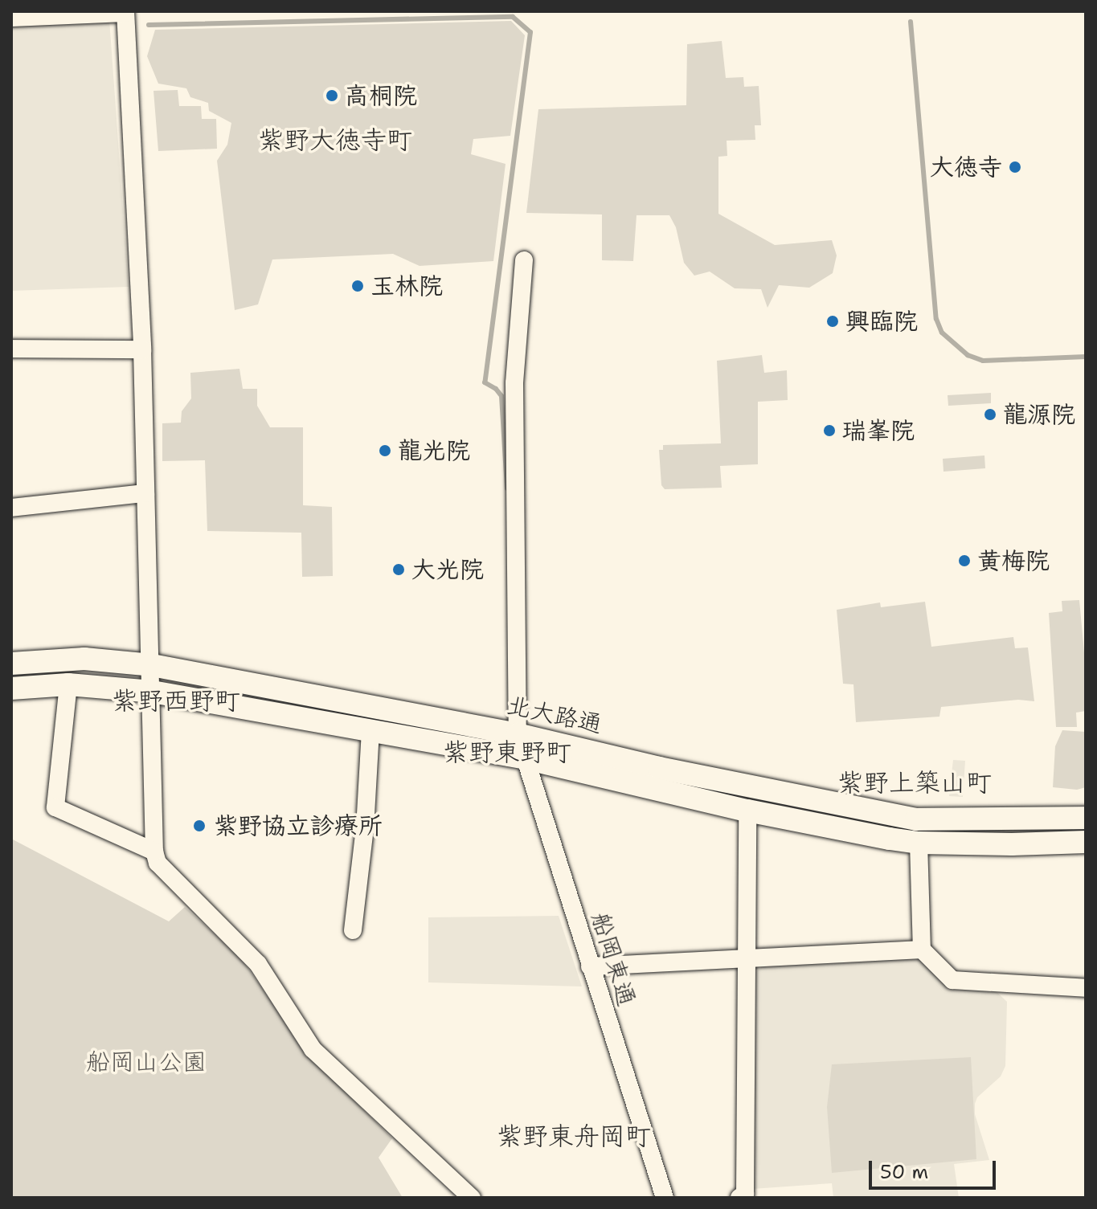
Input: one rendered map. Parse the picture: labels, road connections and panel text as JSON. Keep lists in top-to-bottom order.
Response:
{
  "streets": {
    "main road": ["北大路通"],
    "street": ["船岡東通"]
  },
  "crossings": [
    ["北大路通", "船岡東通"]
  ],
  "districts": [
    "紫野大徳寺町",
    "紫野西野町",
    "紫野東野町",
    "紫野上築山町",
    "紫野東舟岡町"
  ],
  "parks": ["船岡山公園"],
  "places": [
    "高桐院",
    "大徳寺",
    "玉林院",
    "興臨院",
    "龍源院",
    "瑞峯院",
    "龍光院",
    "黄梅院",
    "大光院",
    "紫野協立診療所"
  ],
  "scale_bar": "50 m"
}
